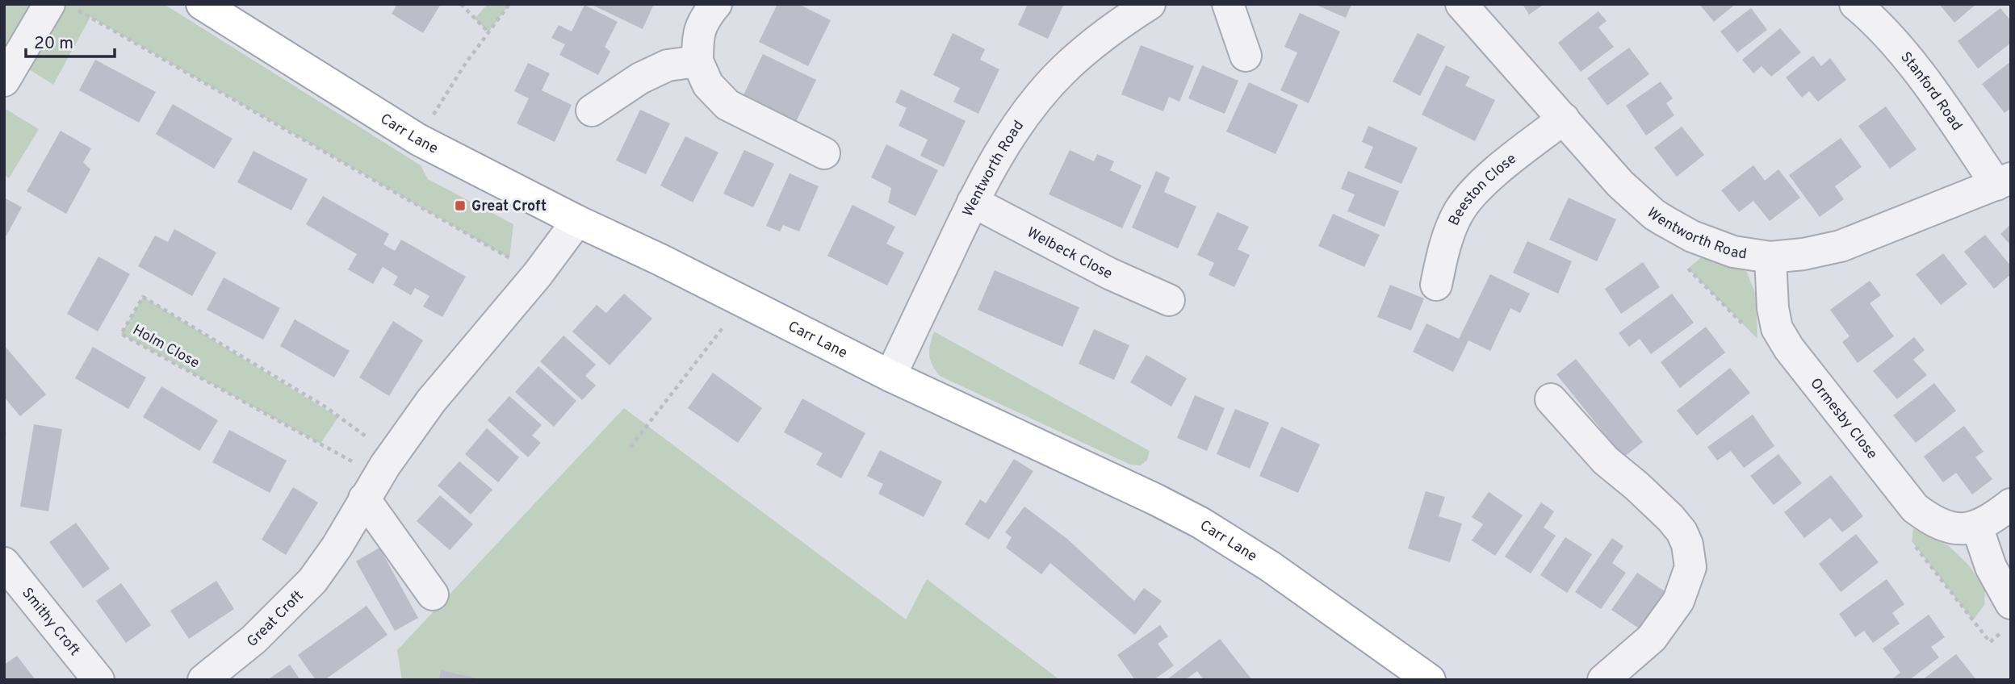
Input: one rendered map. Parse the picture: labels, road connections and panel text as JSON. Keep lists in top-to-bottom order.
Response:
{
  "streets": {
    "main road": ["Carr Lane"],
    "street": [
      "Stanford Road",
      "Wentworth Road",
      "Beeston Close",
      "Welbeck Close",
      "Ormesby Close",
      "Great Croft",
      "Smithy Croft"
    ],
    "path": ["Holm Close"]
  },
  "crossings": [
    ["Stanford Road", "Wentworth Road"],
    ["Carr Lane", "Wentworth Road"],
    ["Carr Lane", "Great Croft"],
    ["Wentworth Road", "Beeston Close"],
    ["Wentworth Road", "Welbeck Close"],
    ["Wentworth Road", "Ormesby Close"],
    ["Holm Close", "Great Croft"]
  ],
  "places": {
    "transit": ["Great Croft"]
  },
  "scale_bar": "20 m"
}
